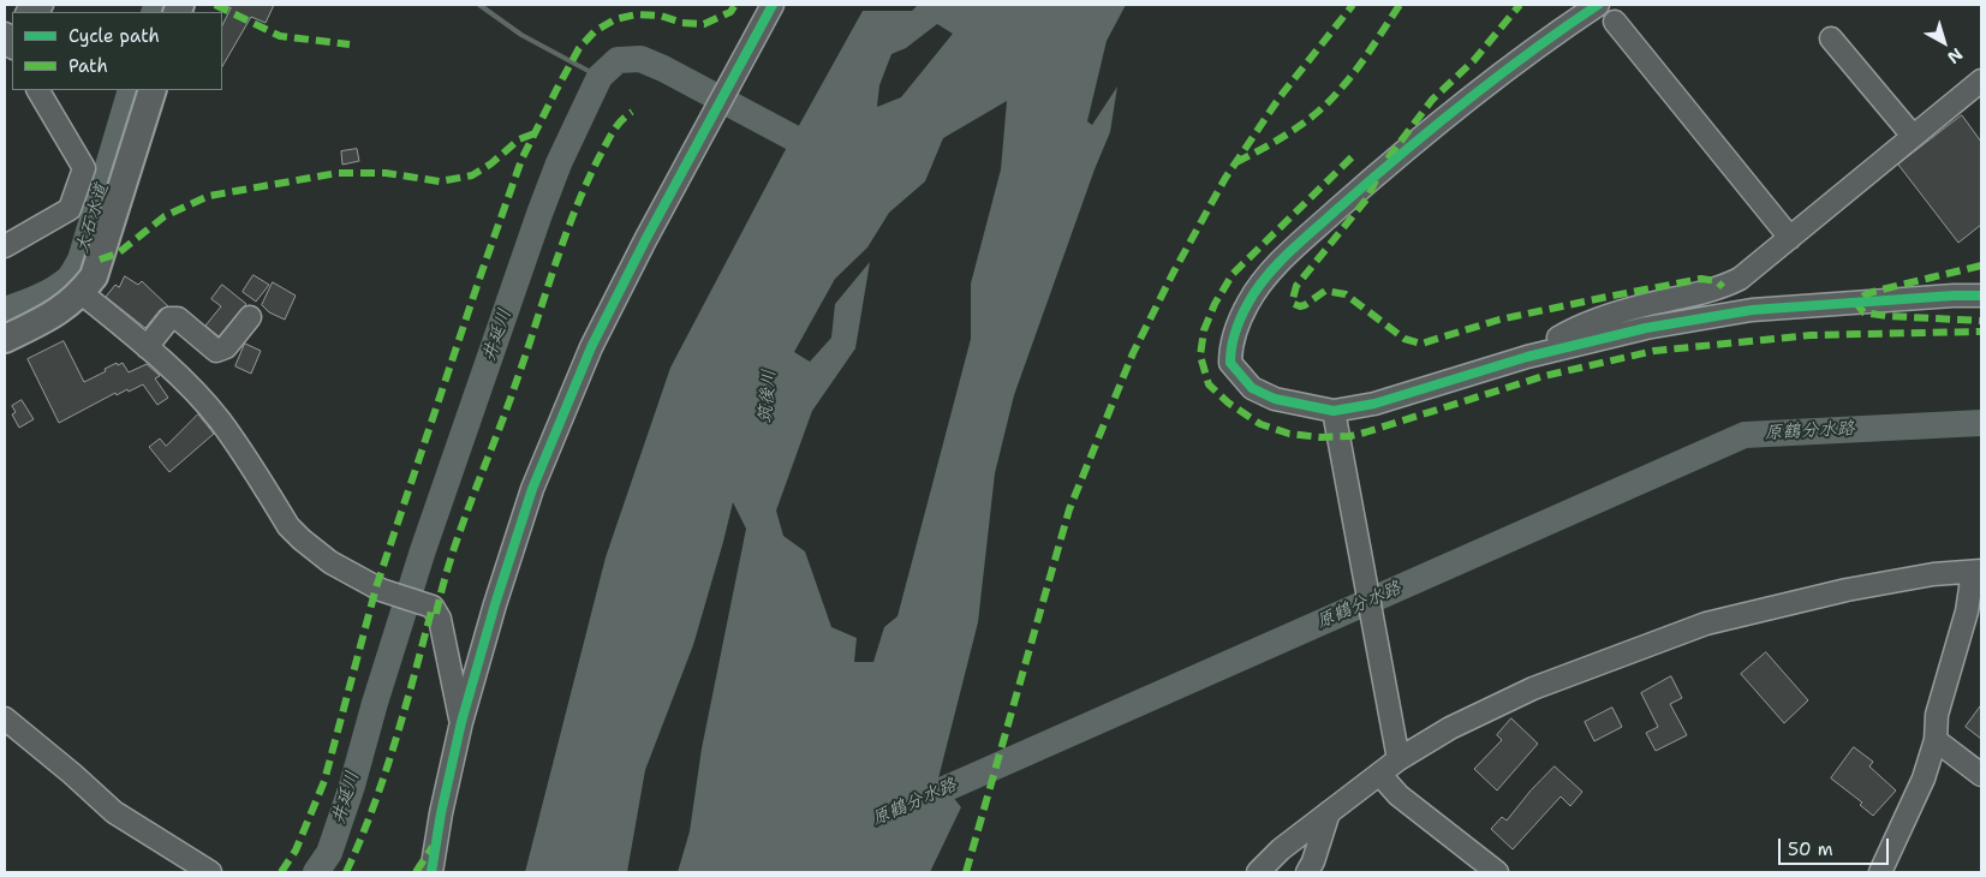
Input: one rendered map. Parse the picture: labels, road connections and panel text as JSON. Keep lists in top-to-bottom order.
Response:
{
  "water": [
    "大石水道",
    "井延川",
    "筑後川",
    "原鶴分水路"
  ],
  "legend": ["Cycle path", "Path"],
  "scale_bar": "50 m",
  "north": "bottom right"
}
